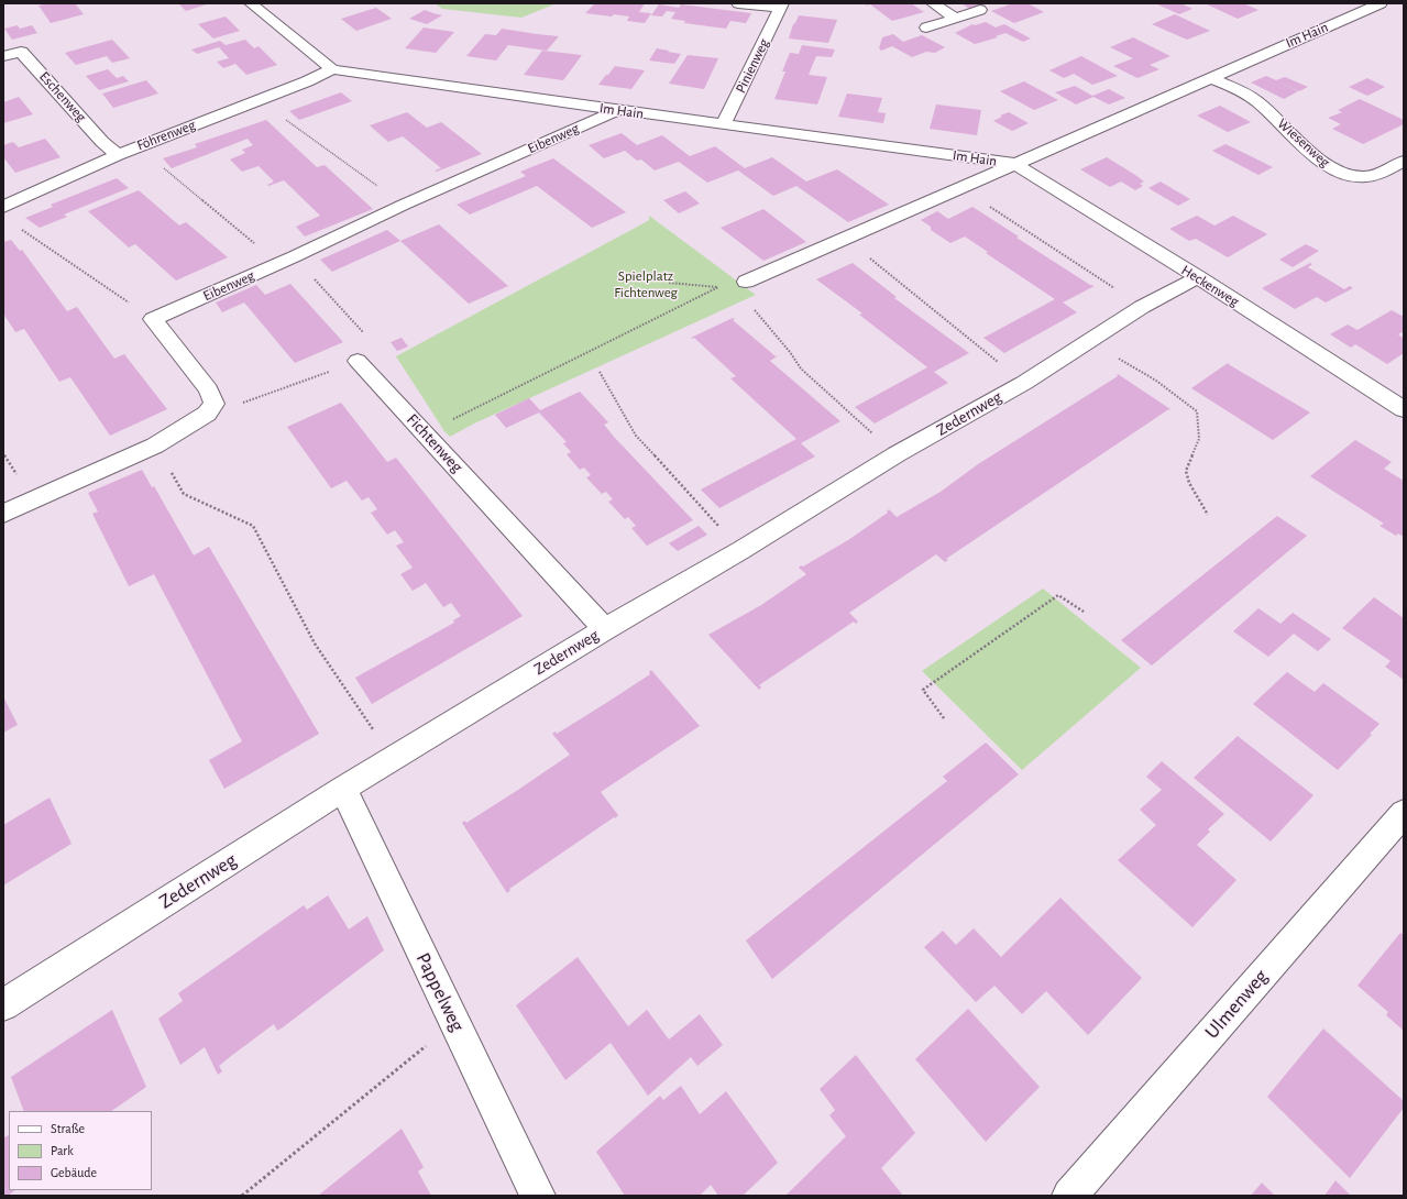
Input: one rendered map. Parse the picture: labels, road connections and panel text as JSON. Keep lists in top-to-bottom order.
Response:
{
  "streets": {
    "street": [
      "Im Hain",
      "Pinienweg",
      "Eschenweg",
      "Föhrenweg",
      "Eibenweg",
      "Wiesenweg",
      "Heckenweg",
      "Zedernweg",
      "Fichtenweg",
      "Pappelweg",
      "Ulmenweg"
    ]
  },
  "crossings": [
    ["Im Hain", "Pinienweg"],
    ["Im Hain", "Föhrenweg"],
    ["Im Hain", "Eibenweg"],
    ["Im Hain", "Wiesenweg"],
    ["Im Hain", "Heckenweg"],
    ["Eschenweg", "Föhrenweg"],
    ["Heckenweg", "Zedernweg"],
    ["Zedernweg", "Fichtenweg"],
    ["Zedernweg", "Pappelweg"]
  ],
  "parks": ["Spielplatz Fichtenweg"],
  "legend": ["Straße", "Park", "Gebäude"]
}
